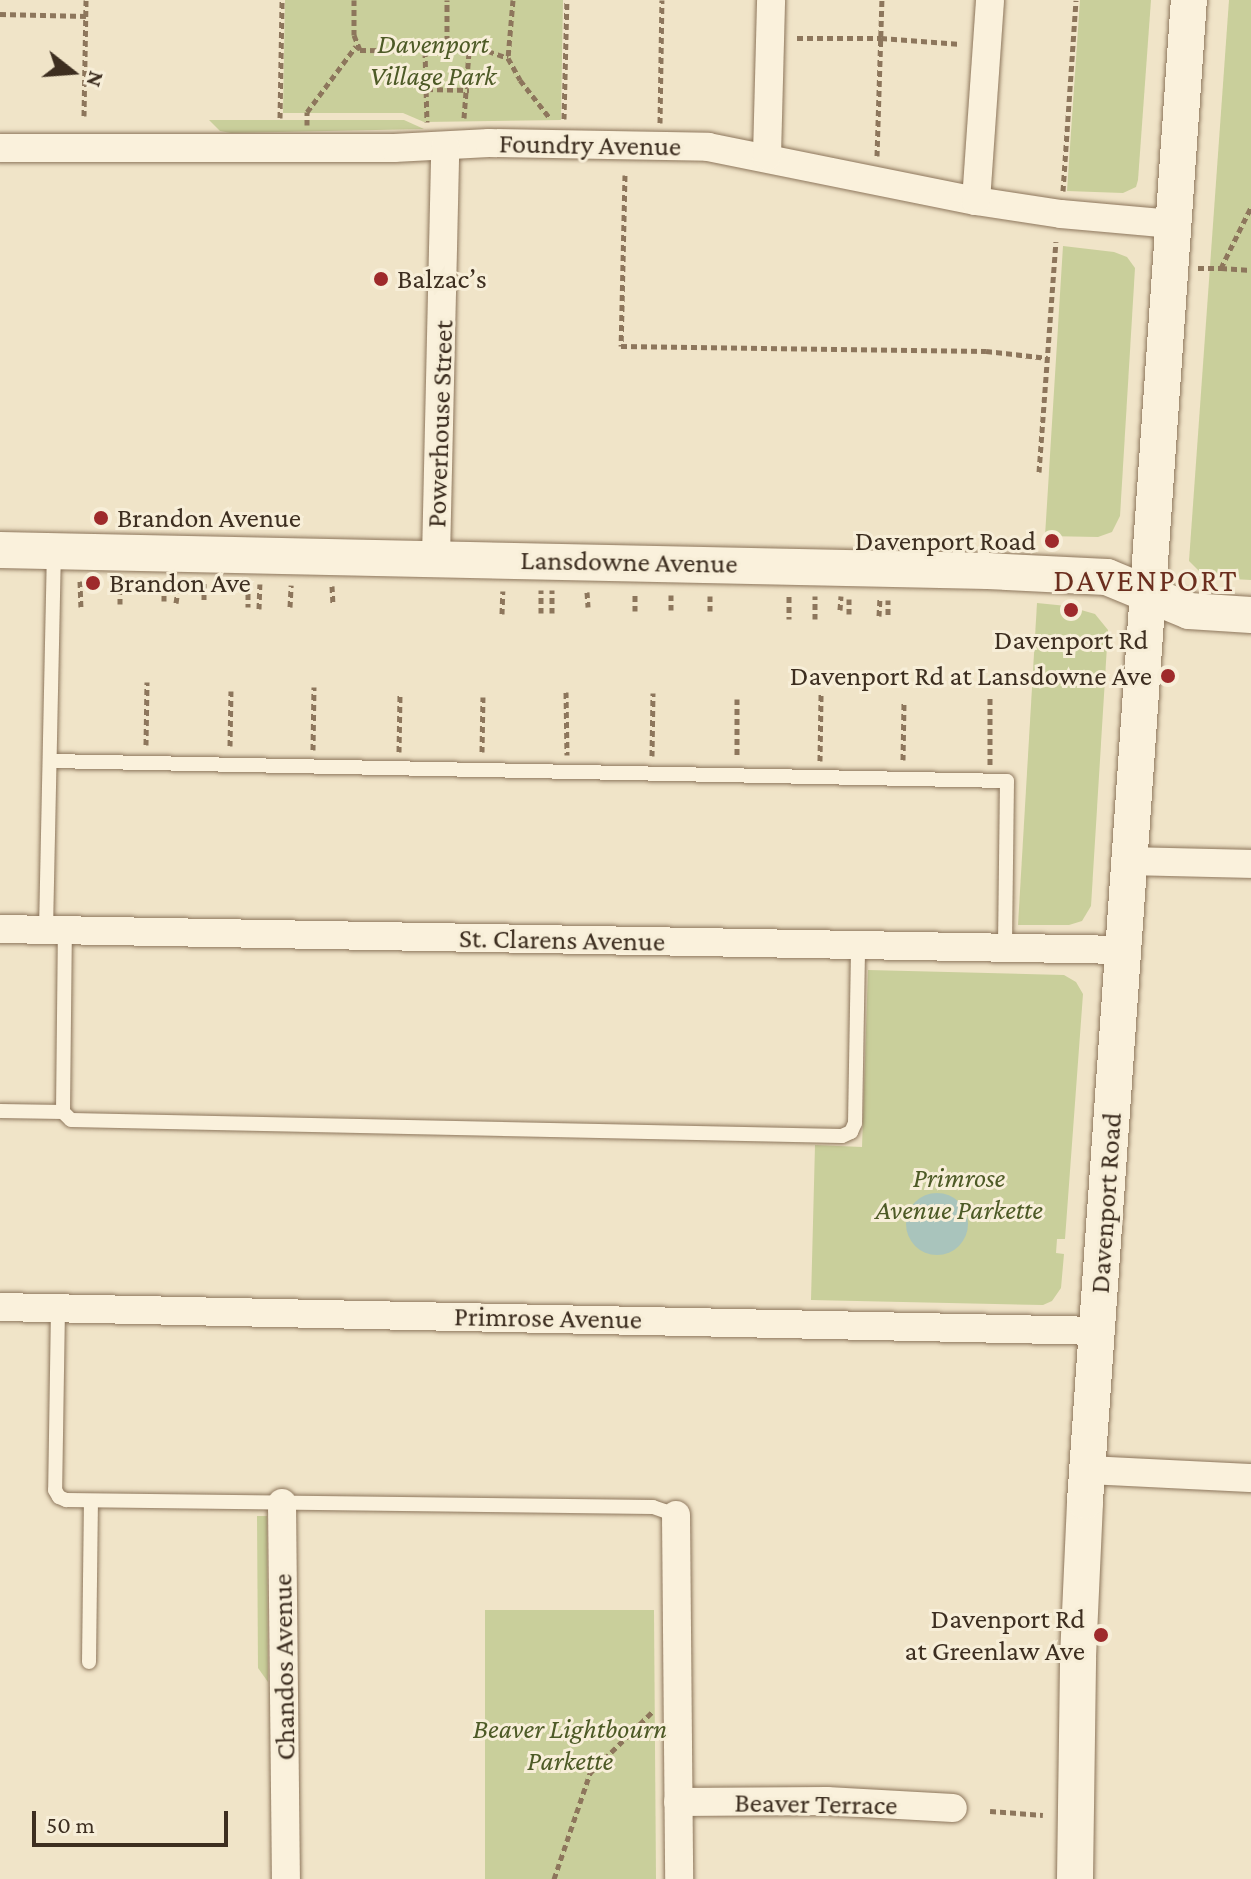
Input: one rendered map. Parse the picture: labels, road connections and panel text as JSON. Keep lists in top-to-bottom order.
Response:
{
  "streets": {
    "street": [
      "Foundry Avenue",
      "Powerhouse Street",
      "Lansdowne Avenue",
      "St. Clarens Avenue",
      "Davenport Road",
      "Primrose Avenue",
      "Chandos Avenue",
      "Beaver Terrace"
    ]
  },
  "crossings": [
    ["Foundry Avenue", "Powerhouse Street"],
    ["Foundry Avenue", "Davenport Road"],
    ["Powerhouse Street", "Lansdowne Avenue"],
    ["Lansdowne Avenue", "Davenport Road"],
    ["St. Clarens Avenue", "Davenport Road"],
    ["Davenport Road", "Primrose Avenue"]
  ],
  "districts": ["DAVENPORT"],
  "parks": ["Davenport Village Park", "Primrose Avenue Parkette", "Beaver Lightbourn Parkette"],
  "places": [
    "Balzac’s",
    "Brandon Avenue",
    "Davenport Road",
    "Brandon Ave",
    "Davenport Rd",
    "Davenport Rd at Lansdowne Ave",
    "Davenport Rd at Greenlaw Ave"
  ],
  "scale_bar": "50 m",
  "north": "right"
}
